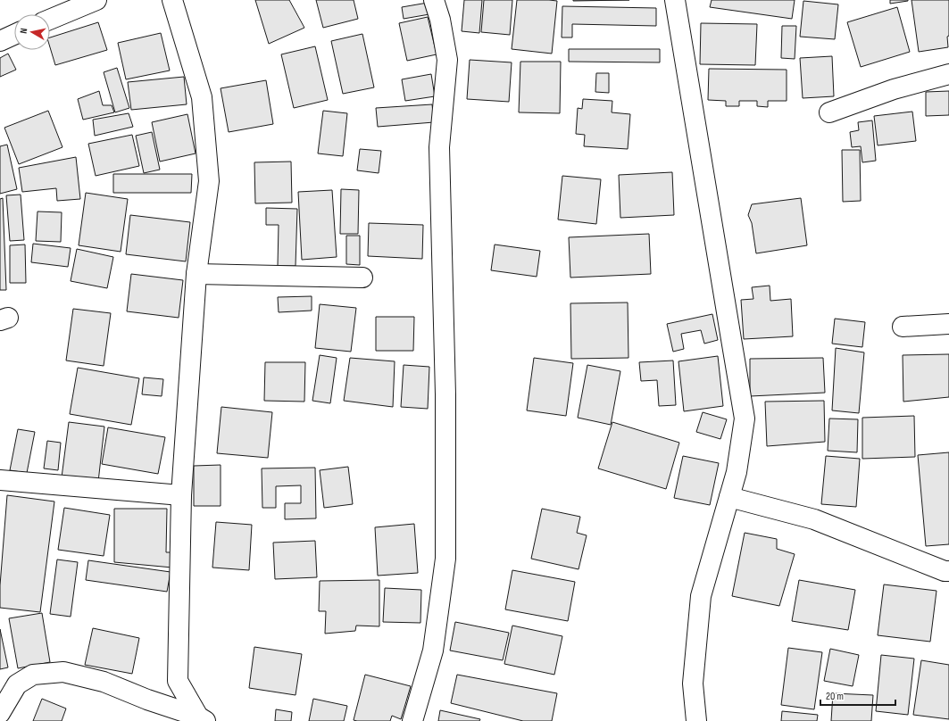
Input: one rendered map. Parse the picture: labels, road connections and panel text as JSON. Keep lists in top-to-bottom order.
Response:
{
  "scale_bar": "20 m",
  "north": "left"
}
